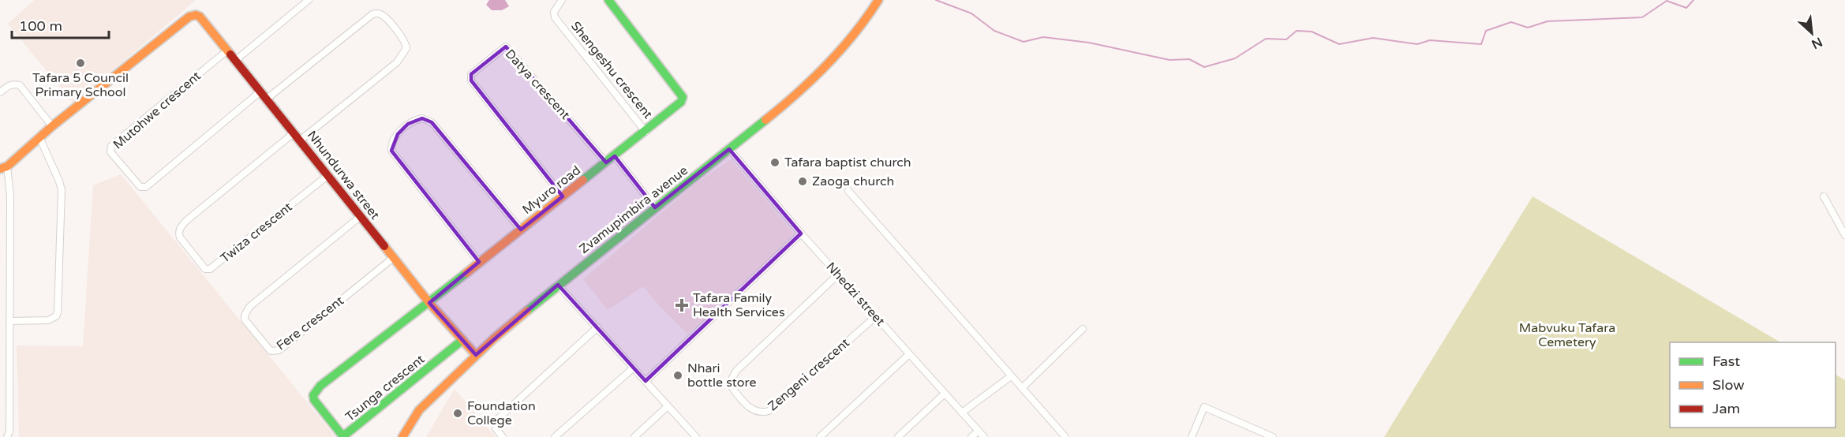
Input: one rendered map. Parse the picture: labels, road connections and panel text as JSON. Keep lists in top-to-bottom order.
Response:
{
  "streets": {
    "street": [
      "Shengeshu crescent",
      "Datya crescent",
      "Mutohwe crescent",
      "Nhundurwa street",
      "Myuro road",
      "Zvamupimbira avenue",
      "Twiza crescent",
      "Nhedzi street",
      "Fere crescent",
      "Zengeni crescent",
      "Tsunga crescent"
    ]
  },
  "crossings": [
    ["Shengeshu crescent", "Myuro road"],
    ["Datya crescent", "Myuro road"],
    ["Mutohwe crescent", "Nhundurwa street"],
    ["Nhundurwa street", "Myuro road"],
    ["Nhundurwa street", "Zvamupimbira avenue"],
    ["Nhundurwa street", "Twiza crescent"],
    ["Nhundurwa street", "Fere crescent"],
    ["Nhundurwa street", "Tsunga crescent"],
    ["Myuro road", "Tsunga crescent"],
    ["Zvamupimbira avenue", "Nhedzi street"],
    ["Nhedzi street", "Zengeni crescent"]
  ],
  "parks": ["Mabvuku Tafara Cemetery"],
  "places": {
    "other": [
      "Tafara 5 Council Primary School",
      "Tafara baptist church",
      "Zaoga church",
      "Nhari bottle store",
      "Foundation College"
    ],
    "health": ["Tafara Family Health Services"]
  },
  "legend": ["Fast", "Slow", "Jam"],
  "scale_bar": "100 m",
  "north": "bottom right"
}
